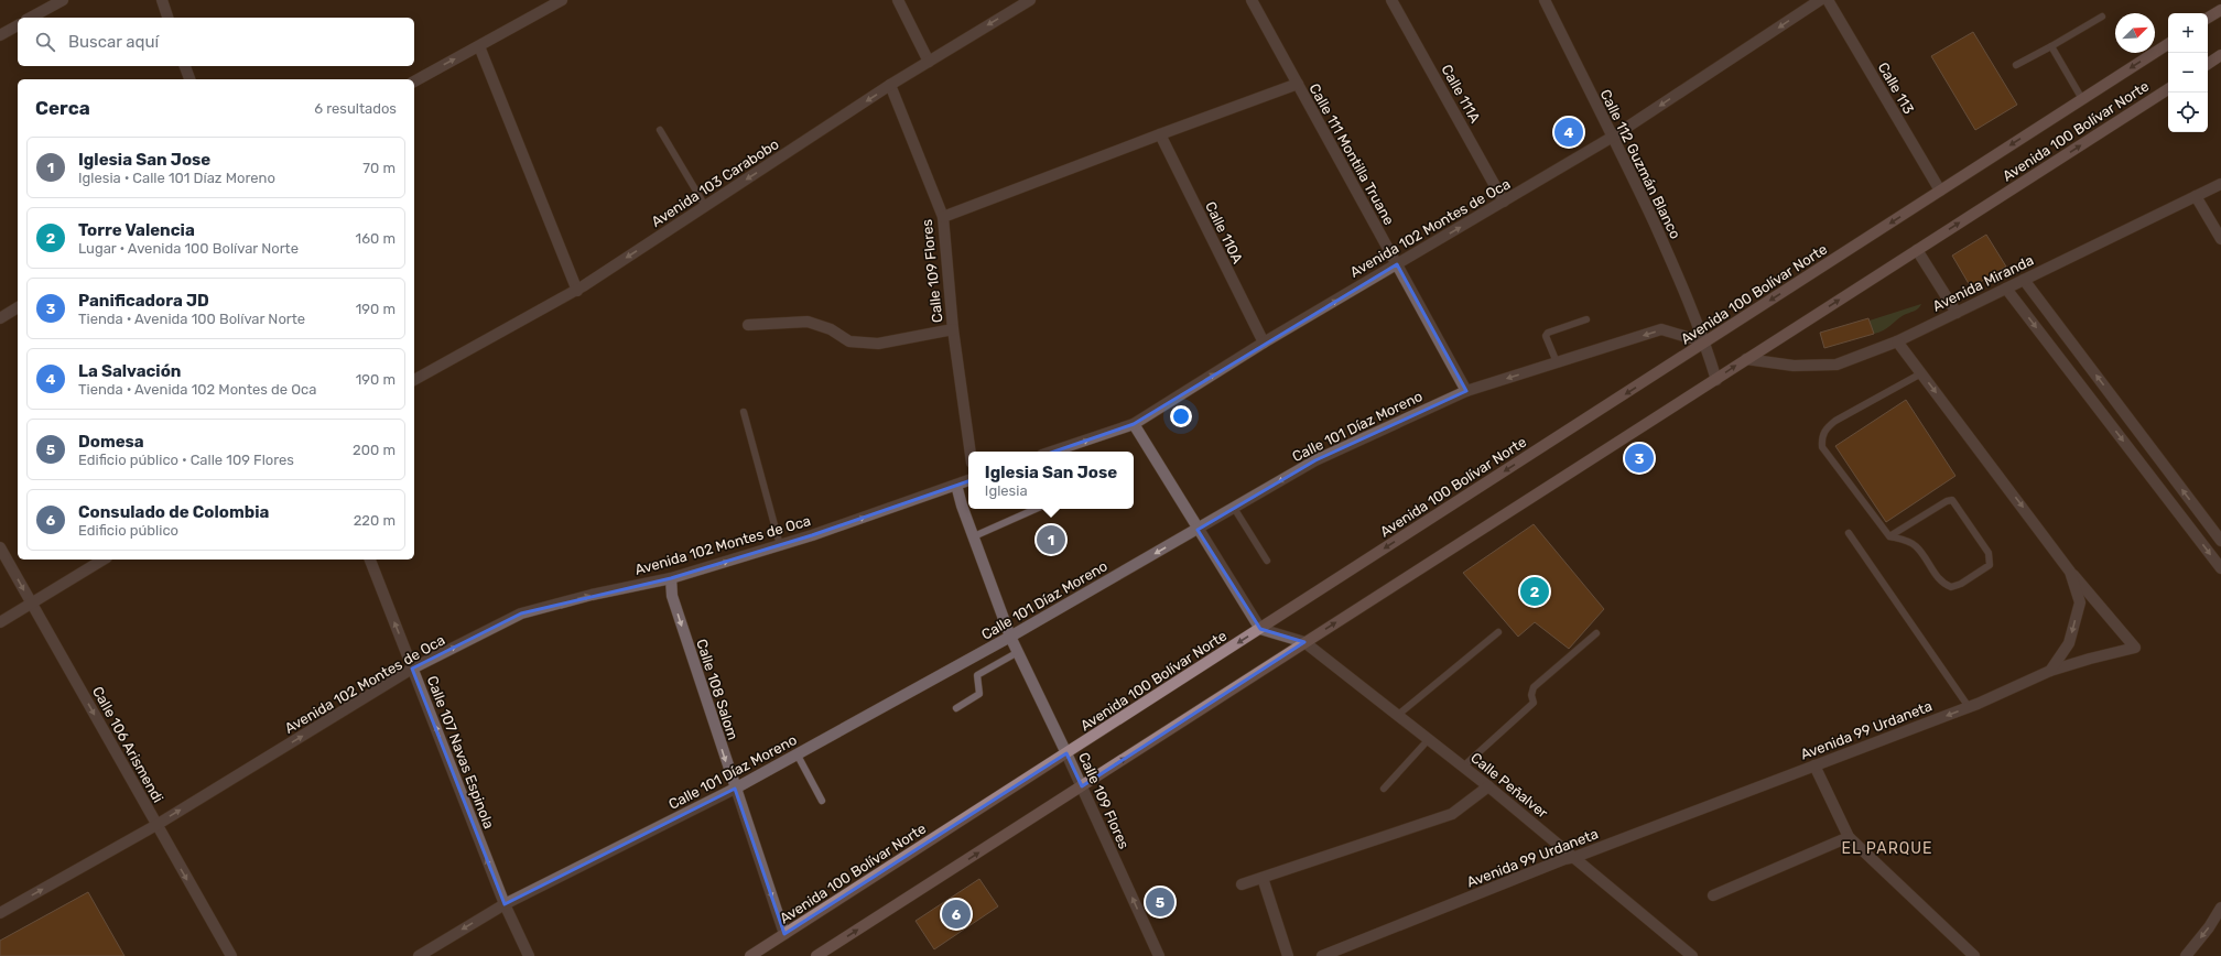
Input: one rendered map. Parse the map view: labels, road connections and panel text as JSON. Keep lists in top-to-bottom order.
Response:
{
  "streets": {
    "main road": ["Avenida 100 Bolívar Norte"],
    "street": [
      "Calle 113",
      "Calle 111A",
      "Calle 111 Montilla Truane",
      "Calle 112 Guzmán Blanco",
      "Avenida 103 Carabobo",
      "Avenida 102 Montes de Oca",
      "Calle 110A",
      "Calle 109 Flores",
      "Avenida Miranda",
      "Calle 101 Díaz Moreno",
      "Calle 108 Salom",
      "Avenida 99 Urdaneta",
      "Calle 106 Arismendi",
      "Calle 107 Navas Espinola",
      "Calle Peñalver"
    ]
  },
  "crossings": [
    ["Calle 113", "Avenida 100 Bolívar Norte"],
    ["Calle 111A", "Avenida 102 Montes de Oca"],
    ["Avenida 100 Bolívar Norte", "Calle 112 Guzmán Blanco"],
    ["Avenida 100 Bolívar Norte", "Calle 109 Flores"],
    ["Avenida 100 Bolívar Norte", "Avenida Miranda"],
    ["Avenida 100 Bolívar Norte", "Calle 101 Díaz Moreno"],
    ["Avenida 100 Bolívar Norte", "Calle 108 Salom"],
    ["Avenida 100 Bolívar Norte", "Calle Peñalver"],
    ["Calle 111 Montilla Truane", "Avenida 102 Montes de Oca"],
    ["Calle 111 Montilla Truane", "Calle 101 Díaz Moreno"],
    ["Calle 112 Guzmán Blanco", "Avenida 102 Montes de Oca"],
    ["Calle 112 Guzmán Blanco", "Calle 101 Díaz Moreno"],
    ["Avenida 103 Carabobo", "Calle 109 Flores"],
    ["Avenida 102 Montes de Oca", "Calle 110A"],
    ["Avenida 102 Montes de Oca", "Calle 109 Flores"],
    ["Avenida 102 Montes de Oca", "Calle 108 Salom"],
    ["Avenida 102 Montes de Oca", "Calle 106 Arismendi"],
    ["Avenida 102 Montes de Oca", "Calle 107 Navas Espinola"],
    ["Calle 109 Flores", "Calle 101 Díaz Moreno"],
    ["Calle 101 Díaz Moreno", "Calle 108 Salom"],
    ["Calle 101 Díaz Moreno", "Calle 107 Navas Espinola"],
    ["Avenida 99 Urdaneta", "Calle Peñalver"]
  ],
  "one_way": [
    "Avenida 103 Carabobo",
    "Calle 101 Díaz Moreno",
    "Calle 108 Salom",
    "Calle 106 Arismendi",
    "Calle 107 Navas Espinola"
  ],
  "districts": ["EL PARQUE"],
  "north": "top right",
  "page": {
    "map_buttons": ["+", "−"],
    "search": "Buscar aquí",
    "heading": ["Cerca", "6 resultados"],
    "pins": [
      "4",
      "3",
      "1",
      "2",
      "5",
      "6"
    ],
    "list": [
      {
        "mark": "1",
        "name": "Iglesia San Jose",
        "note": "Iglesia · Calle 101 Díaz Moreno",
        "value": "70 m"
      },
      {
        "mark": "2",
        "name": "Torre Valencia",
        "note": "Lugar · Avenida 100 Bolívar Norte",
        "value": "160 m"
      },
      {
        "mark": "3",
        "name": "Panificadora JD",
        "note": "Tienda · Avenida 100 Bolívar Norte",
        "value": "190 m"
      },
      {
        "mark": "4",
        "name": "La Salvación",
        "note": "Tienda · Avenida 102 Montes de Oca",
        "value": "190 m"
      },
      {
        "mark": "5",
        "name": "Domesa",
        "note": "Edificio público · Calle 109 Flores",
        "value": "200 m"
      },
      {
        "mark": "6",
        "name": "Consulado de Colombia",
        "note": "Edificio público",
        "value": "220 m"
      }
    ],
    "popup": ["Iglesia San Jose", "Iglesia"]
  }
}
